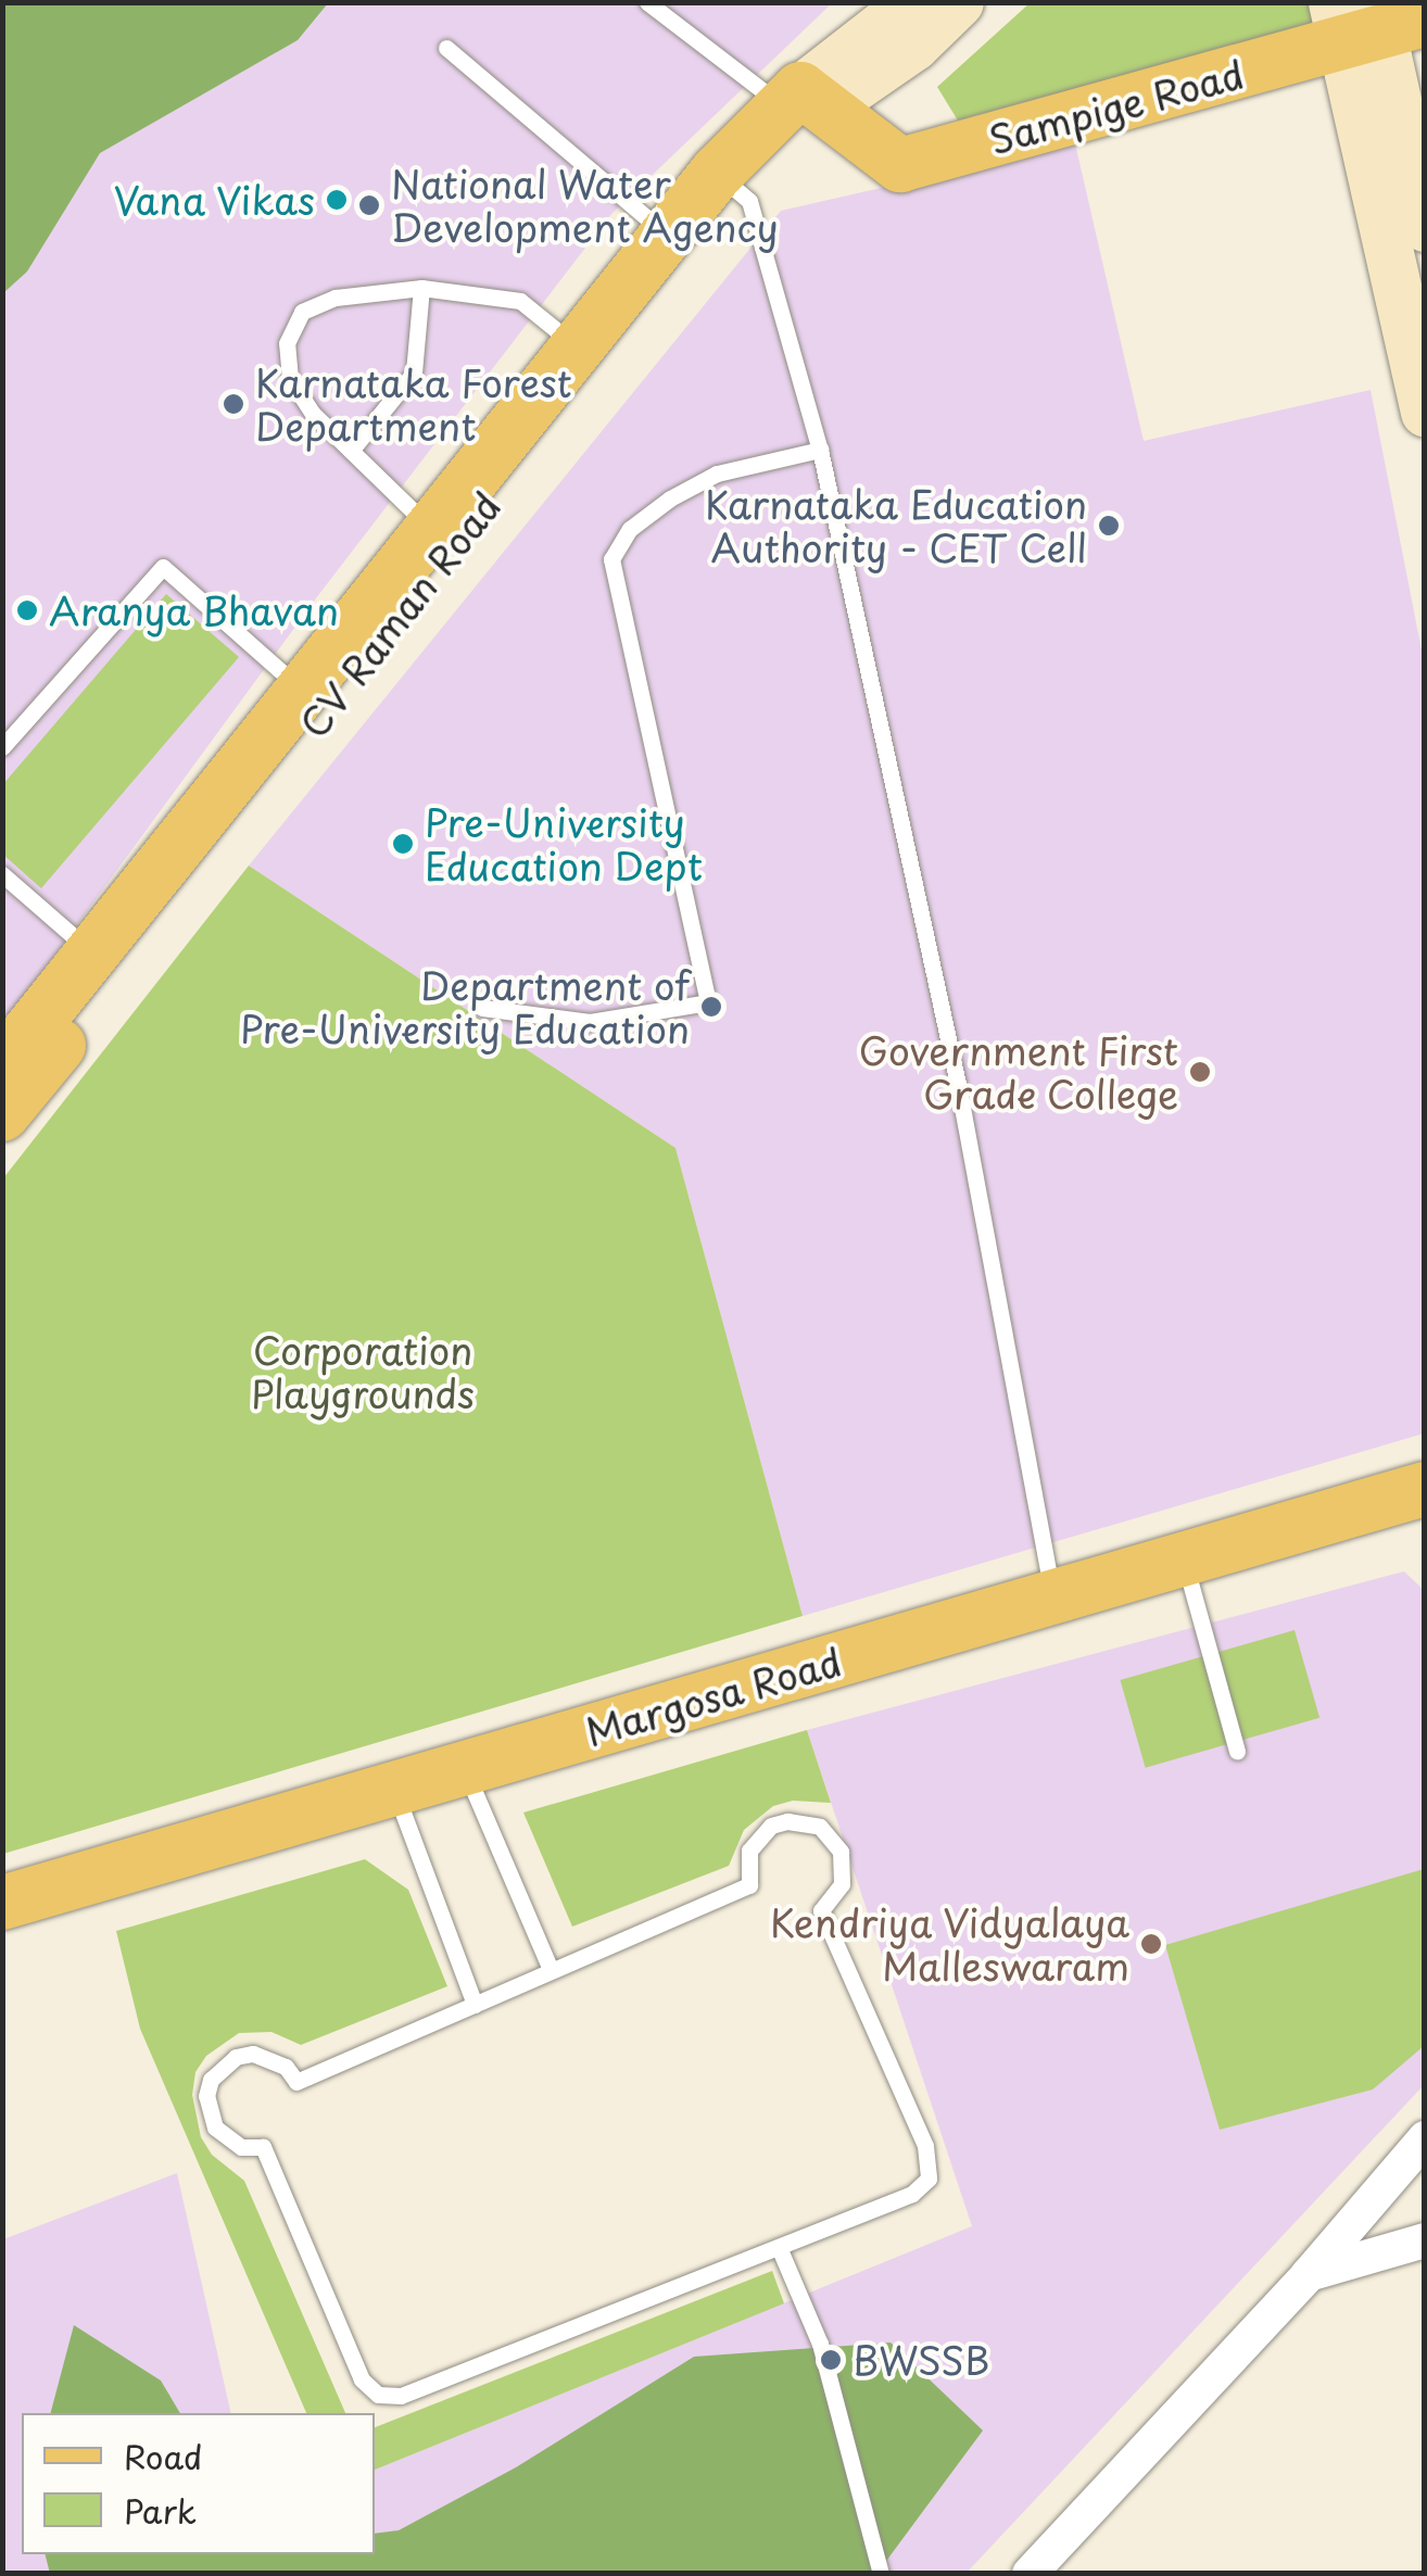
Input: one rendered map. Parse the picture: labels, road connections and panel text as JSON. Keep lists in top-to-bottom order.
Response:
{
  "streets": {
    "main road": ["Sampige Road", "CV Raman Road", "Margosa Road"]
  },
  "crossings": [
    ["Sampige Road", "CV Raman Road"]
  ],
  "parks": ["Corporation Playgrounds"],
  "places": [
    "Vana Vikas",
    "National Water Development Agency",
    "Karnataka Forest Department",
    "Karnataka Education Authority - CET Cell",
    "Aranya Bhavan",
    "Pre-University Education Dept",
    "Department of Pre-University Education",
    "Government First Grade College",
    "Kendriya Vidyalaya Malleswaram",
    "BWSSB"
  ],
  "legend": ["Road", "Park"]
}
